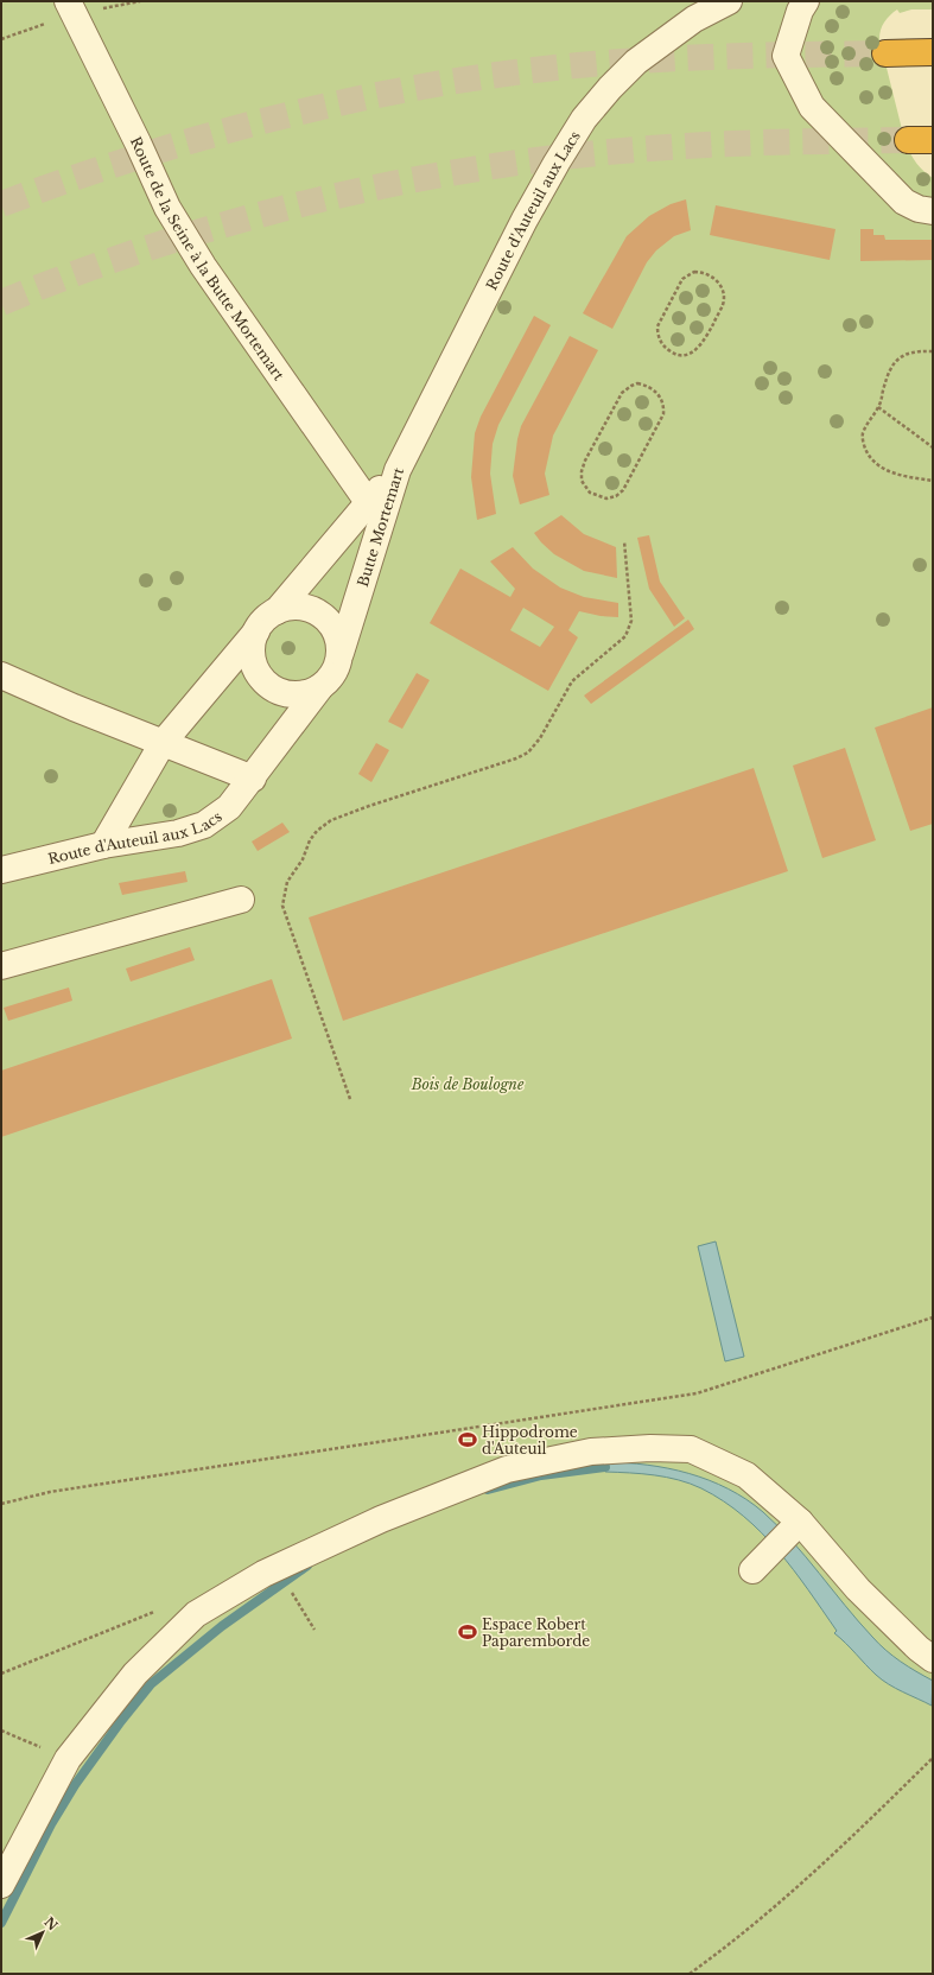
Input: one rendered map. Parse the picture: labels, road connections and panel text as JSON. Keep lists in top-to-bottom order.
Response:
{
  "streets": {
    "street": ["Route d'Auteuil aux Lacs", "Route de la Seine à la Butte Mortemart", "Butte Mortemart"]
  },
  "crossings": [
    ["Route d'Auteuil aux Lacs", "Butte Mortemart"],
    ["Route de la Seine à la Butte Mortemart", "Butte Mortemart"]
  ],
  "parks": ["Bois de Boulogne"],
  "places": {
    "sports": ["Hippodrome d'Auteuil", "Espace Robert Paparemborde"]
  },
  "north": "top right"
}
